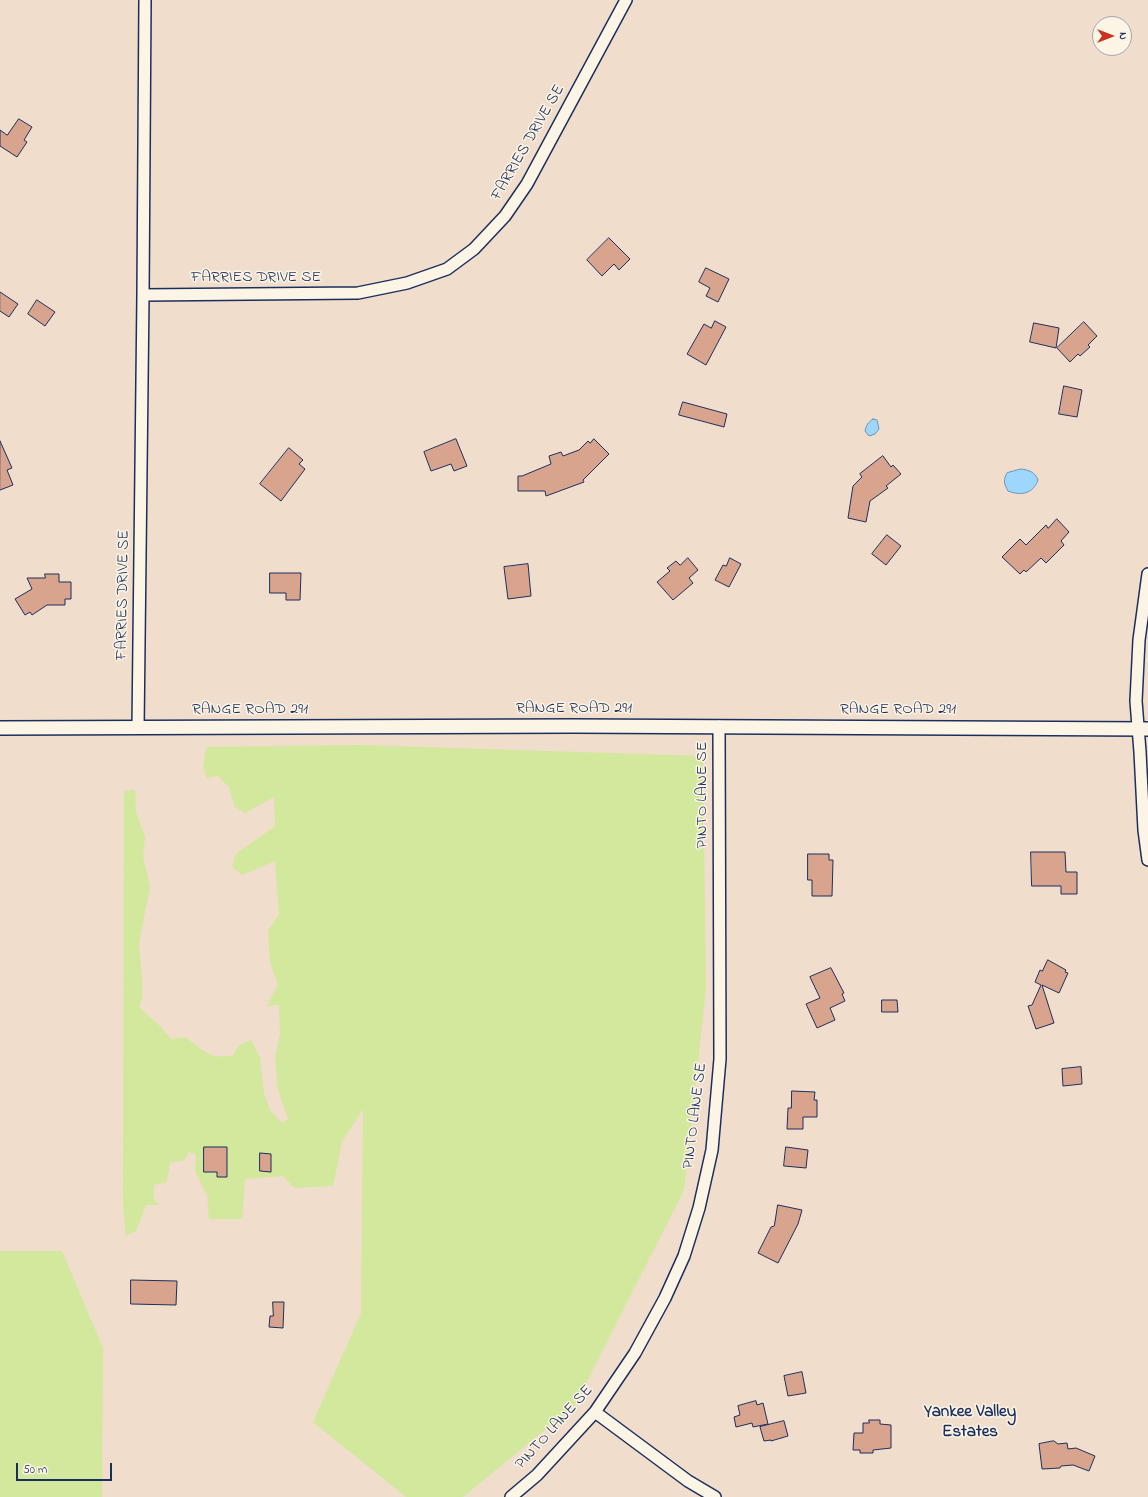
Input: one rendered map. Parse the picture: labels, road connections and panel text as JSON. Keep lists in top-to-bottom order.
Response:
{
  "streets": {
    "street": ["FARRIES DRIVE SE", "RANGE ROAD 291", "PINTO LANE SE"]
  },
  "crossings": [
    ["FARRIES DRIVE SE", "RANGE ROAD 291"],
    ["RANGE ROAD 291", "PINTO LANE SE"]
  ],
  "districts": ["Yankee Valley Estates"],
  "scale_bar": "50 m",
  "north": "right"
}
